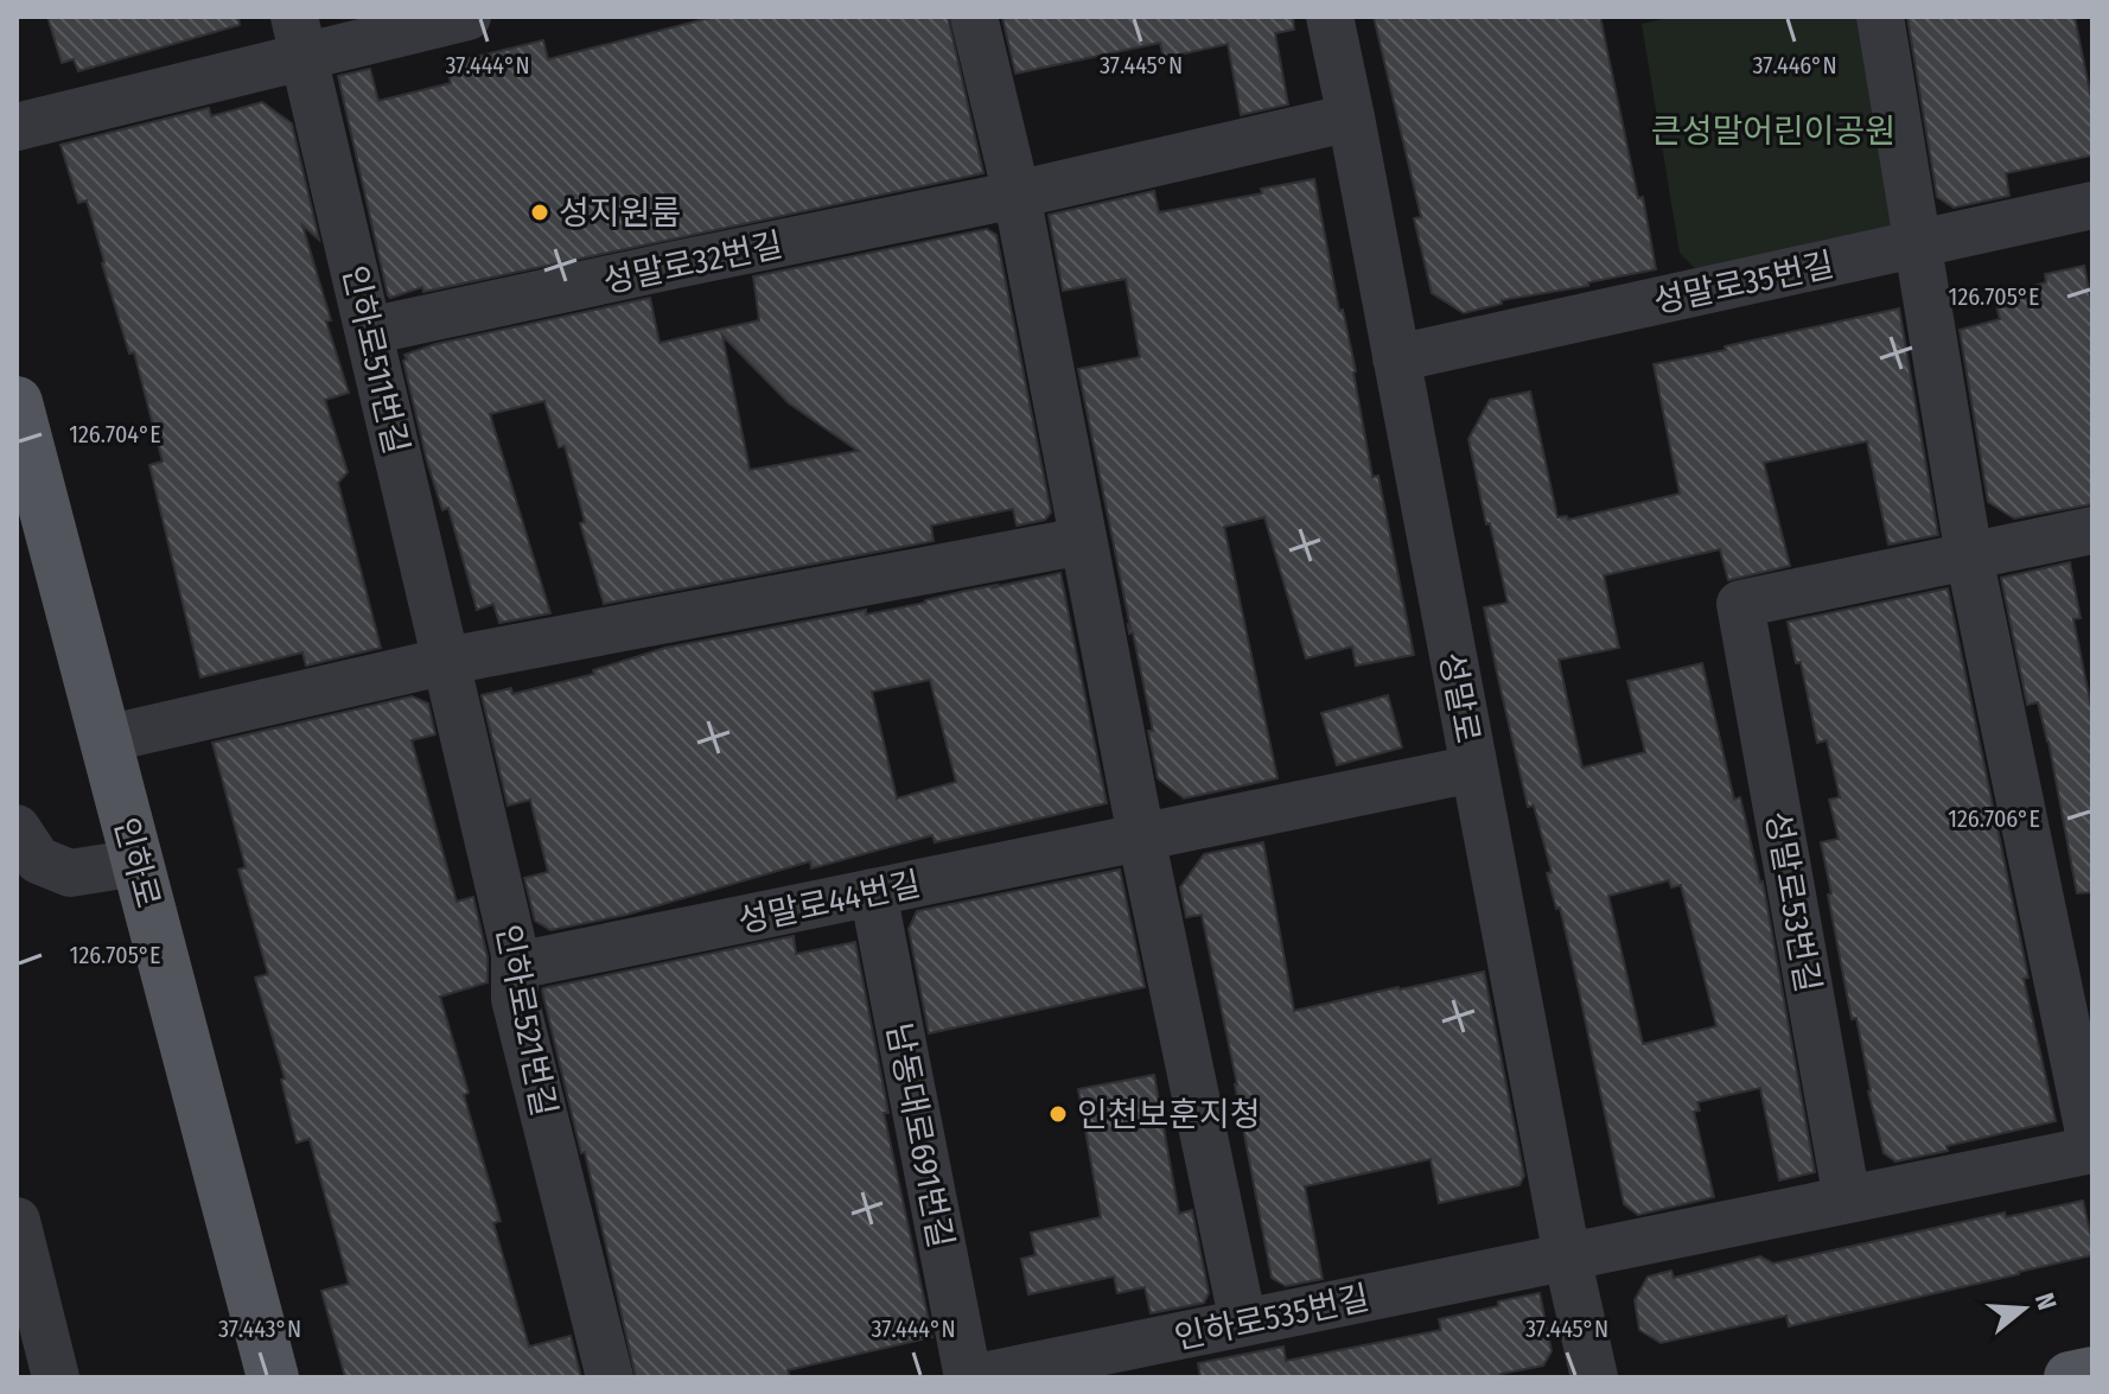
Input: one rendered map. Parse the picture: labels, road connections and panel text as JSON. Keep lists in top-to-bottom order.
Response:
{
  "streets": {
    "main road": ["인하로"],
    "street": [
      "성말로32번길",
      "성말로35번길",
      "인하로511번길",
      "성말로",
      "성말로44번길",
      "성말로53번길",
      "인하로521번길",
      "남동대로691번길",
      "인하로535번길"
    ]
  },
  "crossings": [
    ["성말로32번길", "인하로511번길"],
    ["성말로32번길", "성말로"],
    ["성말로35번길", "성말로"],
    ["인하로511번길", "인하로521번길"],
    ["성말로", "성말로44번길"],
    ["성말로", "인하로535번길"],
    ["성말로44번길", "인하로521번길"],
    ["성말로44번길", "남동대로691번길"]
  ],
  "parks": ["큰성말어린이공원"],
  "places": ["성지원룸", "인천보훈지청"],
  "north": "right",
  "coordinates": [
    "37.444°N",
    "37.445°N",
    "37.446°N",
    "126.705°E",
    "126.704°E",
    "126.706°E",
    "37.443°N"
  ]
}
